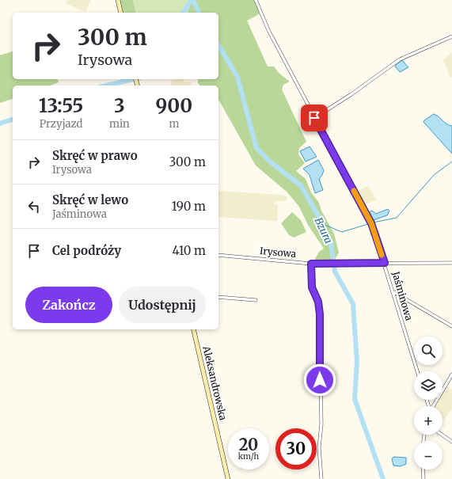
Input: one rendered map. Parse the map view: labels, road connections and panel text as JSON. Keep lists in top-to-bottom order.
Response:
{
  "streets": {
    "main road": ["Aleksandrowska"],
    "street": ["Irysowa", "Jaśminowa"]
  },
  "crossings": [
    ["Irysowa", "Jaśminowa"]
  ],
  "water": ["Bzura"],
  "page": {
    "turn": ["300 m", "Irysowa"],
    "eta": [
      "13:55",
      "Przyjazd",
      "3",
      "min",
      "900",
      "m"
    ],
    "list": [
      {
        "name": "Skręć w prawo",
        "note": "Irysowa",
        "value": "300 m"
      },
      {
        "name": "Skręć w lewo",
        "note": "Jaśminowa",
        "value": "190 m"
      },
      {
        "name": "Cel podróży",
        "value": "410 m"
      }
    ],
    "buttons": ["Zakończ", "Udostępnij"],
    "map_buttons": ["+", "−"],
    "speed": "20 km/h",
    "limit": "30"
  }
}
